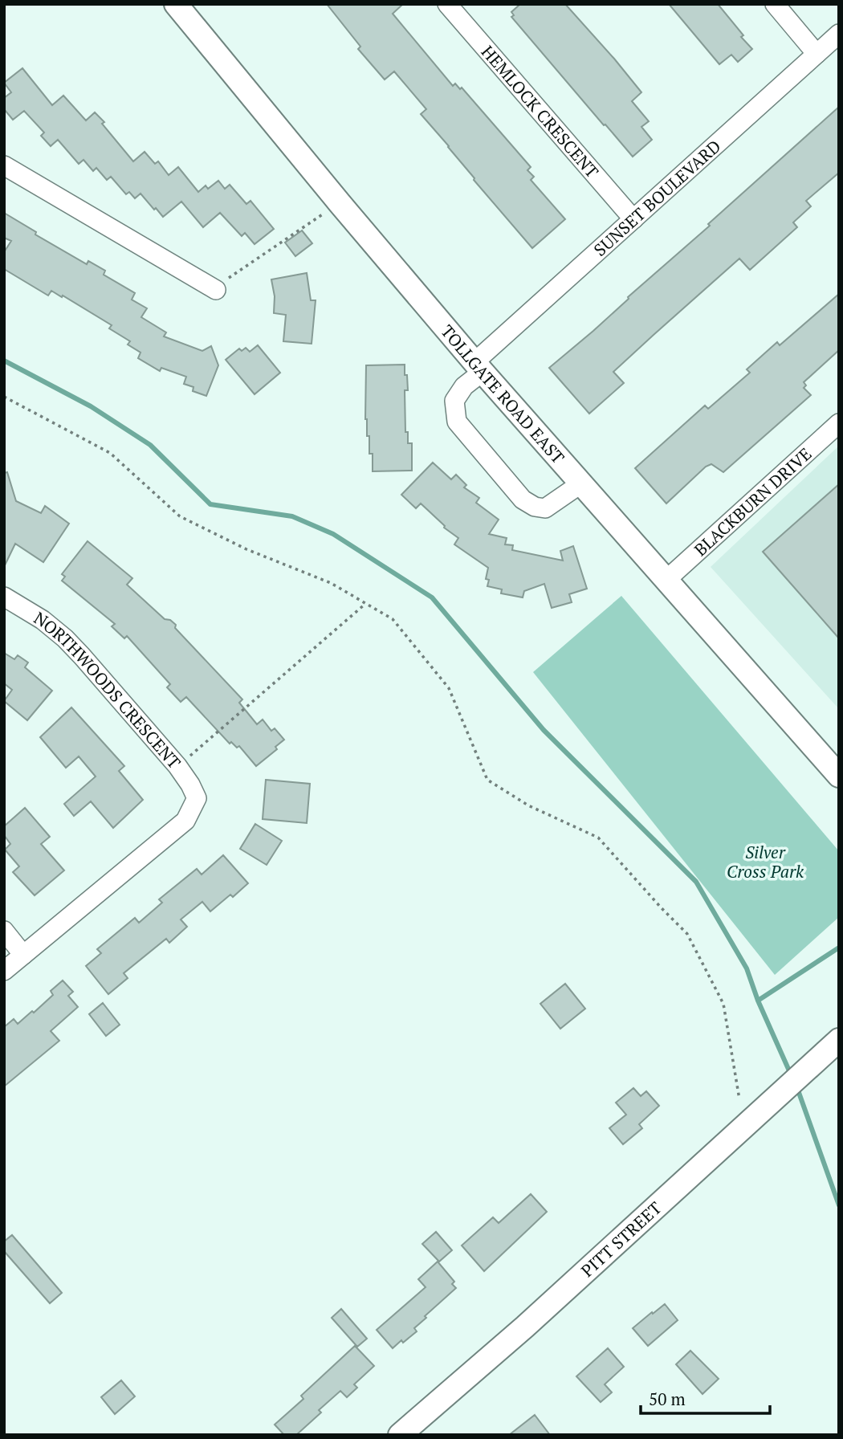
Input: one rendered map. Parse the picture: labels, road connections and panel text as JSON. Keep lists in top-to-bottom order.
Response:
{
  "streets": {
    "street": [
      "HEMLOCK CRESCENT",
      "SUNSET BOULEVARD",
      "TOLLGATE ROAD EAST",
      "BLACKBURN DRIVE",
      "NORTHWOODS CRESCENT",
      "PITT STREET"
    ]
  },
  "crossings": [
    ["HEMLOCK CRESCENT", "SUNSET BOULEVARD"],
    ["SUNSET BOULEVARD", "TOLLGATE ROAD EAST"],
    ["TOLLGATE ROAD EAST", "BLACKBURN DRIVE"]
  ],
  "parks": ["Silver Cross Park"],
  "scale_bar": "50 m"
}
